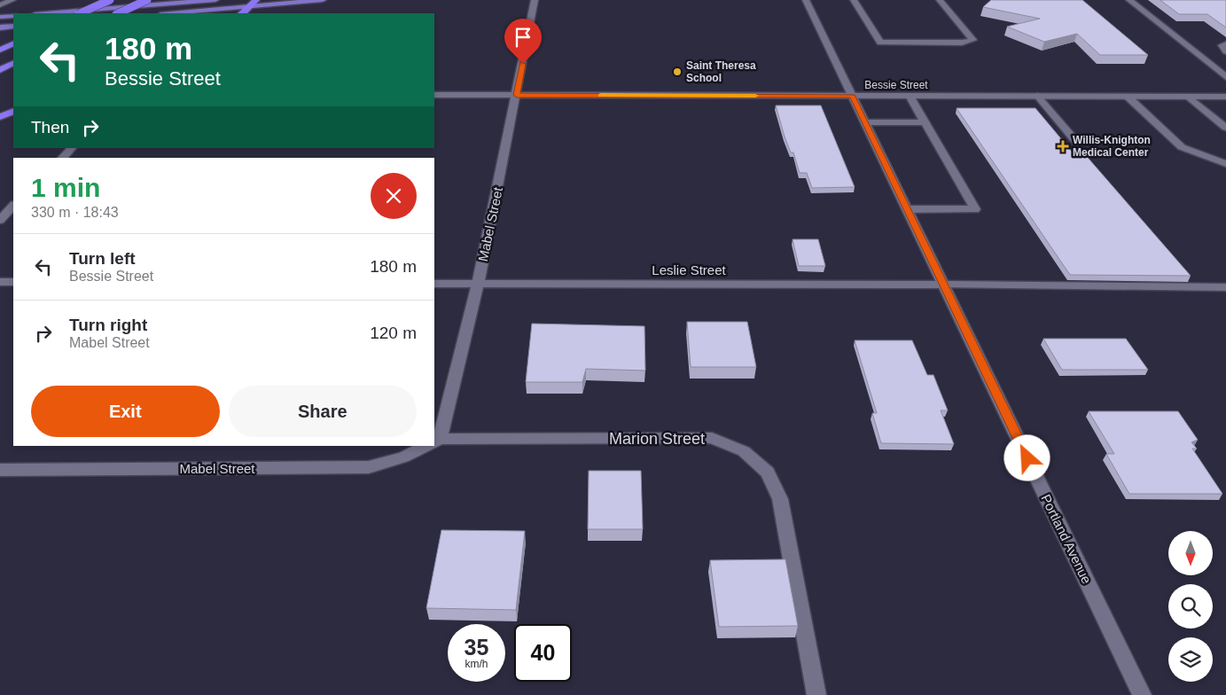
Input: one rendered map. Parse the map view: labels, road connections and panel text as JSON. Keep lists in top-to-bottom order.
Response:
{
  "streets": {
    "street": [
      "Bessie Street",
      "Mabel Street",
      "Leslie Street",
      "Marion Street",
      "Portland Avenue"
    ]
  },
  "crossings": [
    ["Bessie Street", "Mabel Street"],
    ["Bessie Street", "Portland Avenue"],
    ["Mabel Street", "Leslie Street"],
    ["Mabel Street", "Marion Street"],
    ["Leslie Street", "Portland Avenue"]
  ],
  "places": {
    "other": ["Saint Theresa School"],
    "health": ["Willis-Knighton Medical Center"]
  },
  "north": "bottom",
  "page": {
    "turn": ["180 m", "Bessie Street"],
    "then": "Then",
    "heading": ["1 min", "330 m · 18:43"],
    "list": [
      {
        "name": "Turn left",
        "note": "Bessie Street",
        "value": "180 m"
      },
      {
        "name": "Turn right",
        "note": "Mabel Street",
        "value": "120 m"
      }
    ],
    "buttons": ["Exit", "Share"],
    "speed": "35 km/h",
    "limit": "40"
  }
}
